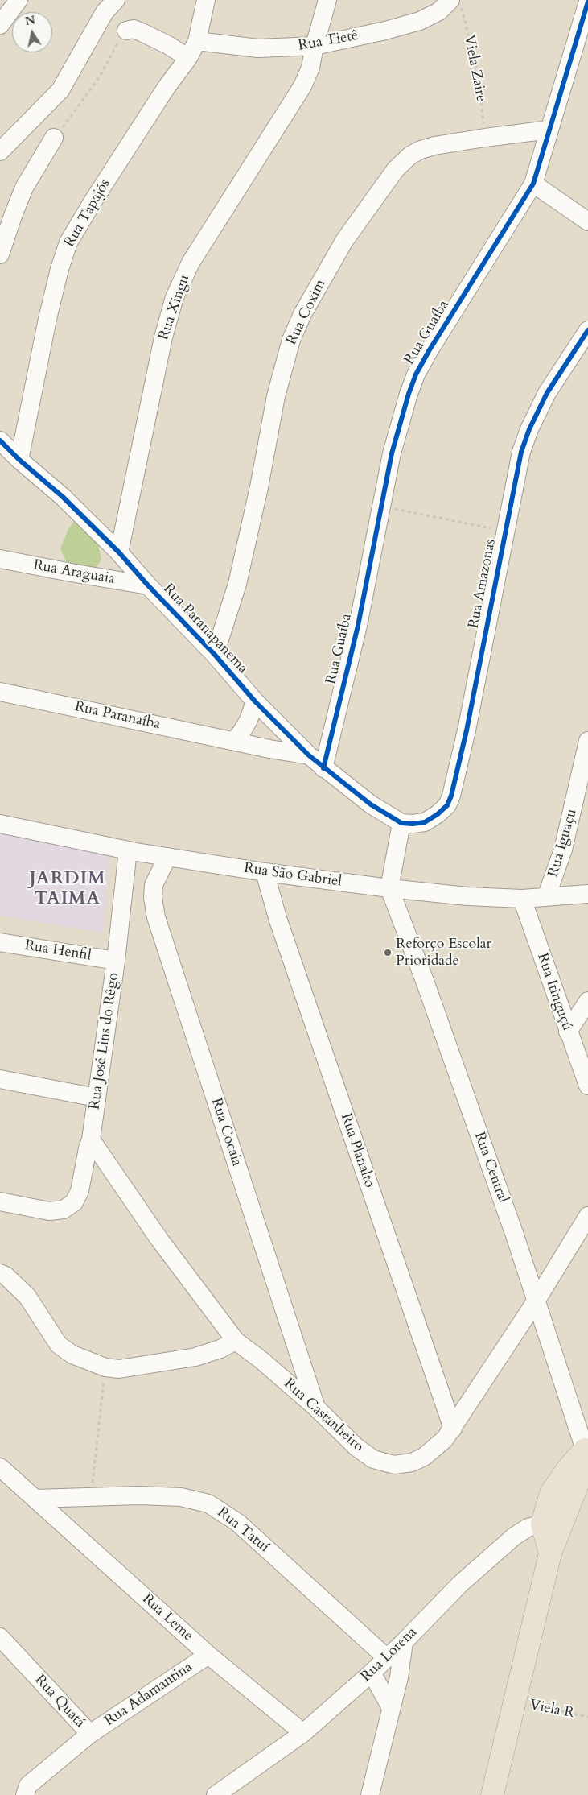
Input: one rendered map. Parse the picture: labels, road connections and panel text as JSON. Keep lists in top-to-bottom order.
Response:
{
  "streets": {
    "street": [
      "Rua Tietê",
      "Rua Tapajós",
      "Rua Xingu",
      "Rua Coxim",
      "Rua Guaíba",
      "Rua Araguaia",
      "Rua Amazonas",
      "Rua Paranapanema",
      "Rua Paranaíba",
      "Rua Iguaçu",
      "Rua São Gabriel",
      "Rua Henfil",
      "Rua Itinguçú",
      "Rua José Lins do Rêgo",
      "Rua Cocaia",
      "Rua Planalto",
      "Rua Central",
      "Rua Castanheiro",
      "Rua Tatuí",
      "Rua Leme",
      "Rua Lorena",
      "Rua Adamantina",
      "Rua Quatá"
    ],
    "path": ["Viela Zaire", "Viela R"]
  },
  "crossings": [
    ["Rua Tietê", "Viela Zaire"],
    ["Rua Tietê", "Rua Tapajós"],
    ["Rua Tietê", "Rua Xingu"],
    ["Viela Zaire", "Rua Coxim"],
    ["Rua Tapajós", "Rua Paranapanema"],
    ["Rua Xingu", "Rua Paranapanema"],
    ["Rua Coxim", "Rua Guaíba"],
    ["Rua Coxim", "Rua Paranapanema"],
    ["Rua Guaíba", "Rua Paranapanema"],
    ["Rua Araguaia", "Rua Paranapanema"],
    ["Rua Amazonas", "Rua Paranapanema"],
    ["Rua Paranapanema", "Rua Paranaíba"],
    ["Rua Iguaçu", "Rua São Gabriel"],
    ["Rua São Gabriel", "Rua Itinguçú"],
    ["Rua São Gabriel", "Rua José Lins do Rêgo"],
    ["Rua São Gabriel", "Rua Cocaia"],
    ["Rua São Gabriel", "Rua Planalto"],
    ["Rua São Gabriel", "Rua Central"],
    ["Rua Henfil", "Rua José Lins do Rêgo"],
    ["Rua José Lins do Rêgo", "Rua Castanheiro"],
    ["Rua Cocaia", "Rua Castanheiro"],
    ["Rua Planalto", "Rua Castanheiro"],
    ["Rua Central", "Rua Castanheiro"],
    ["Rua Tatuí", "Rua Leme"],
    ["Rua Tatuí", "Rua Lorena"],
    ["Rua Leme", "Rua Lorena"],
    ["Rua Leme", "Rua Adamantina"],
    ["Rua Adamantina", "Rua Quatá"]
  ],
  "districts": ["JARDIM TAIMA"],
  "places": ["Reforço Escolar Prioridade"],
  "north": "top"
}
